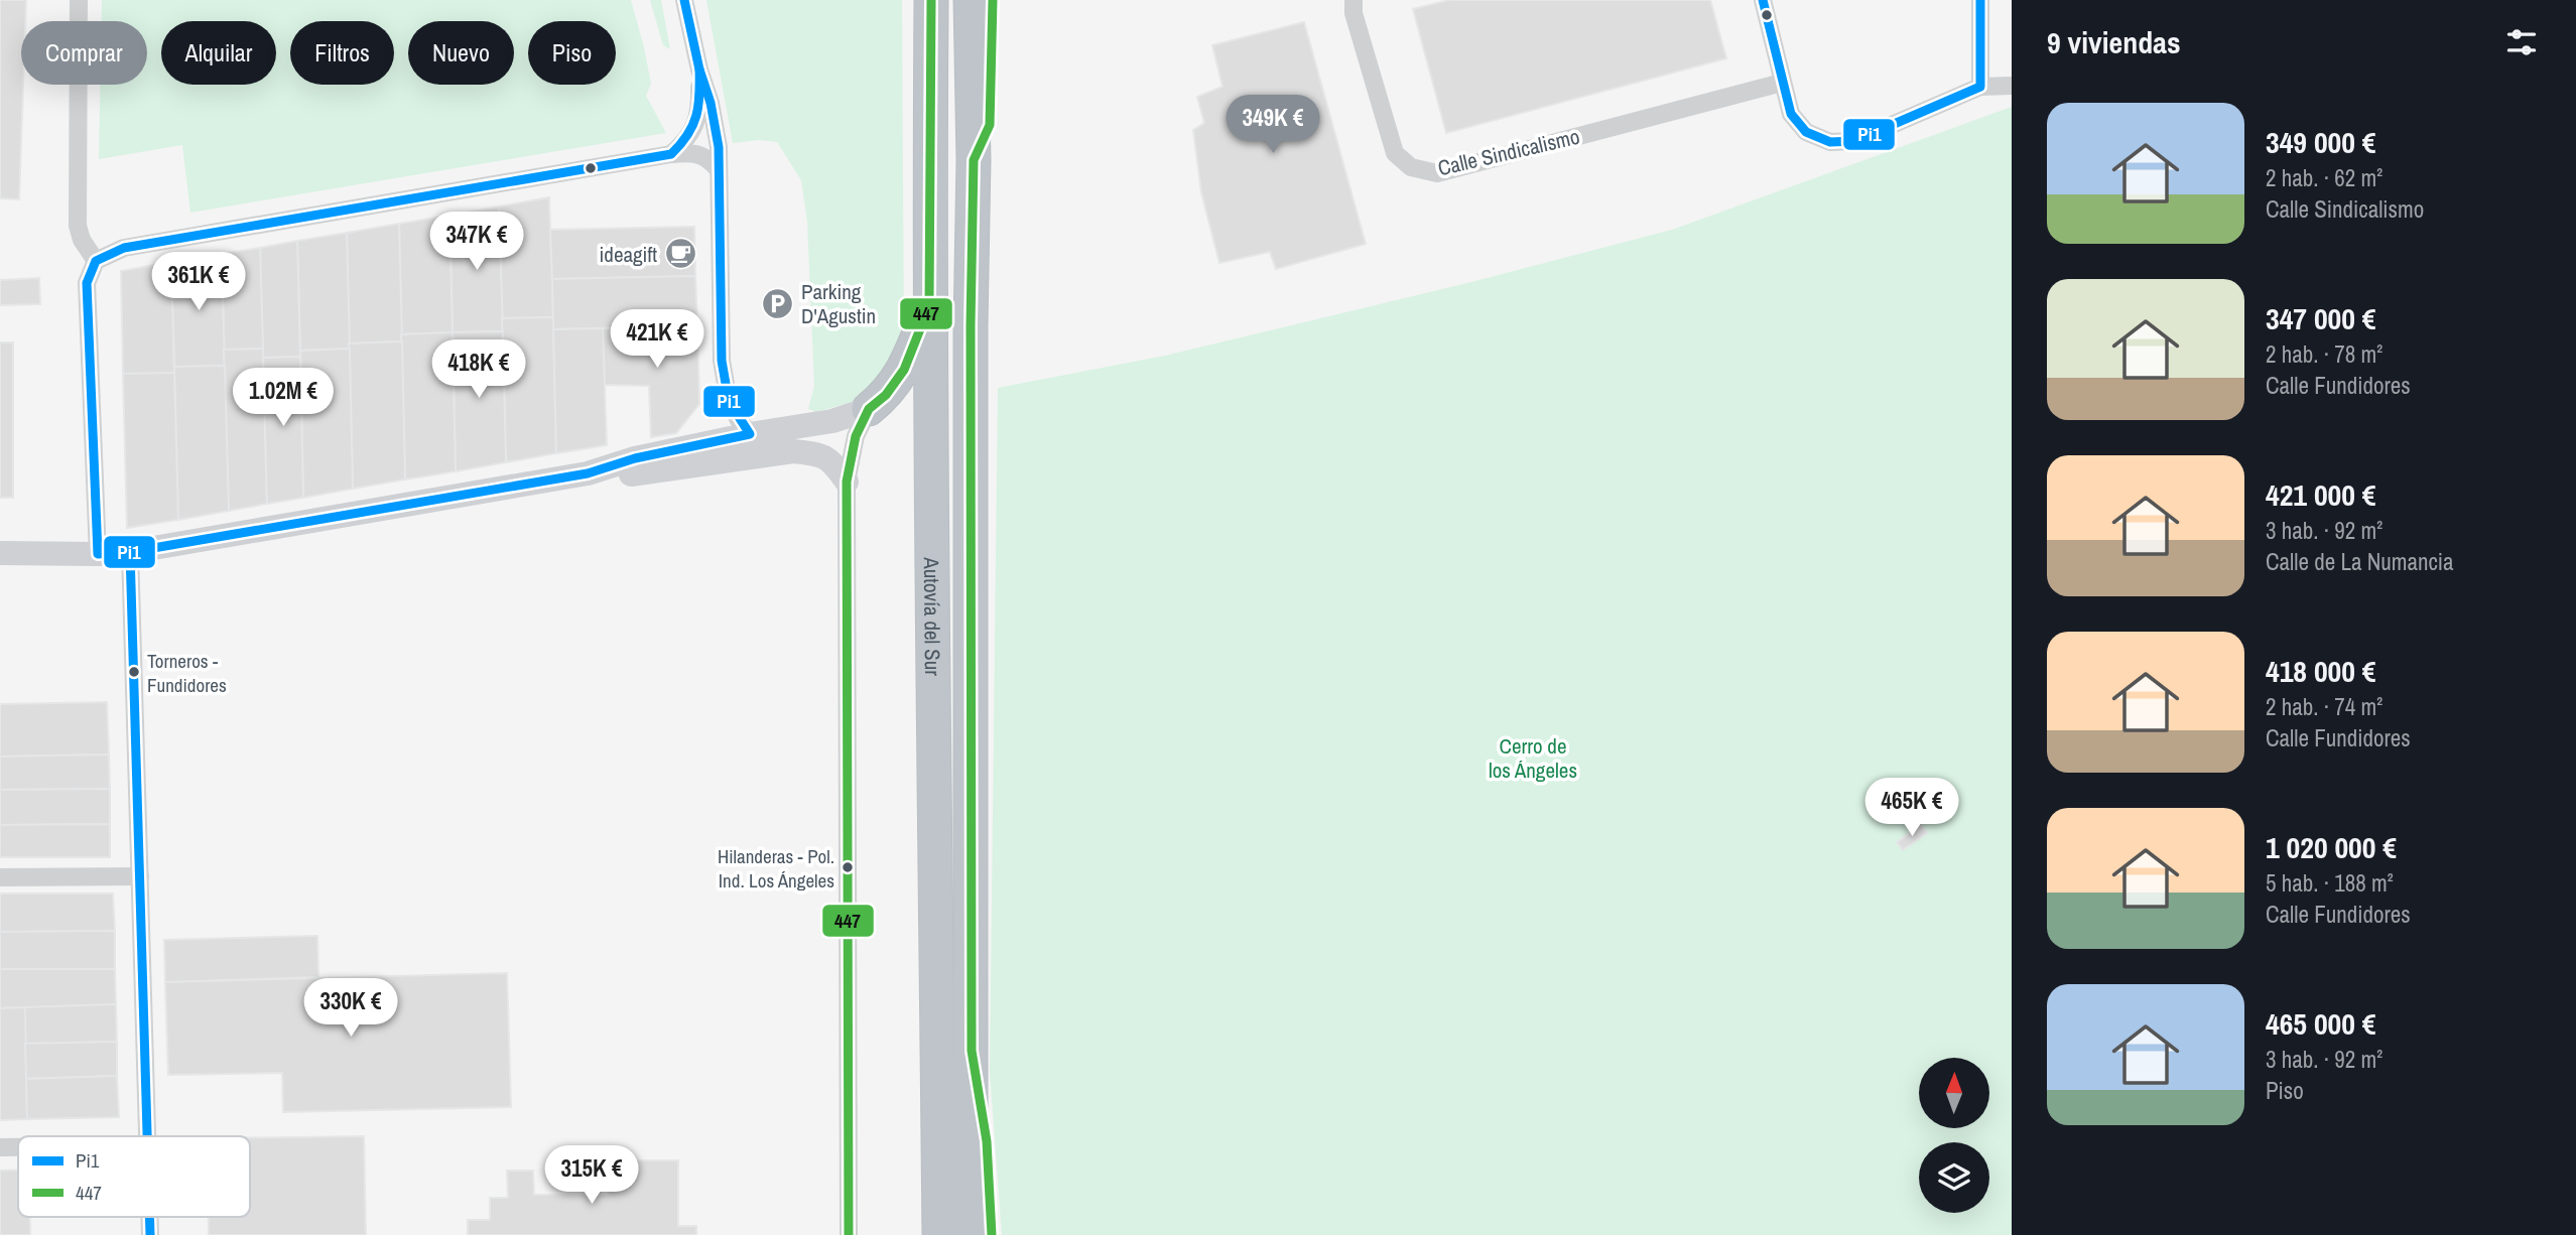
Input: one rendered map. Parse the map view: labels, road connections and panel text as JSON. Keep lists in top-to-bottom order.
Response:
{
  "streets": {
    "highway": ["Autovía del Sur"],
    "street": ["Calle Sindicalismo"]
  },
  "parks": ["Cerro de los Ángeles"],
  "places": {
    "cafe": ["ideagift"],
    "parking": ["Parking D'Agustin"],
    "other": ["Torneros - Fundidores", "Hilanderas - Pol. Ind. Los Ángeles"]
  },
  "lines": ["transit line Pi1", "transit line 447"],
  "legend": ["Pi1", "447"],
  "north": "top",
  "page": {
    "heading": "9 viviendas",
    "chip": [
      "Comprar",
      "Alquilar",
      "Filtros",
      "Nuevo",
      "Piso"
    ],
    "list": [
      {
        "name": "349 000 €",
        "note": "2 hab. · 62 m² · Calle Sindicalismo"
      },
      {
        "name": "347 000 €",
        "note": "2 hab. · 78 m² · Calle Fundidores"
      },
      {
        "name": "421 000 €",
        "note": "3 hab. · 92 m² · Calle de La Numancia"
      },
      {
        "name": "418 000 €",
        "note": "2 hab. · 74 m² · Calle Fundidores"
      },
      {
        "name": "1 020 000 €",
        "note": "5 hab. · 188 m² · Calle Fundidores"
      },
      {
        "name": "465 000 €",
        "note": "3 hab. · 92 m² · Piso"
      }
    ],
    "price": [
      "349K €",
      "347K €",
      "361K €",
      "421K €",
      "418K €",
      "1.02M €",
      "465K €",
      "330K €",
      "315K €"
    ]
  }
}
